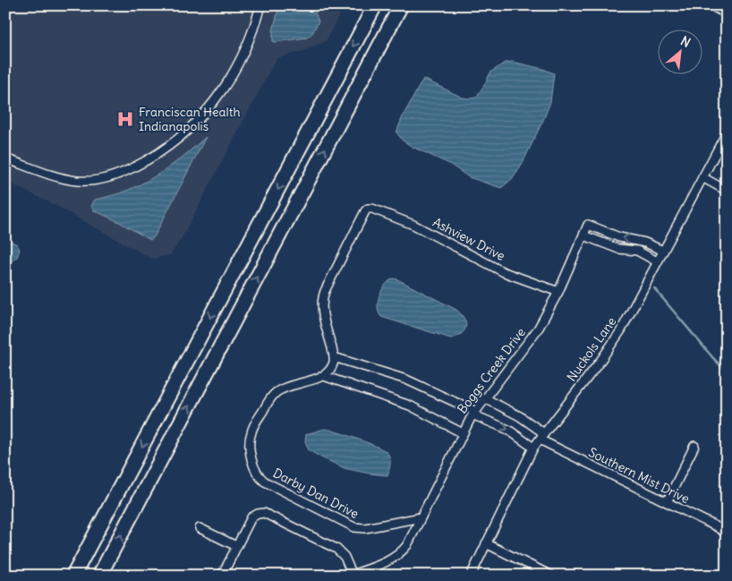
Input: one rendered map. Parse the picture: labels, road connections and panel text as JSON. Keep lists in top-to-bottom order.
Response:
{
  "streets": {
    "street": [
      "Ashview Drive",
      "Nuckols Lane",
      "Boggs Creek Drive",
      "Southern Mist Drive",
      "Darby Dan Drive"
    ]
  },
  "crossings": [
    ["Ashview Drive", "Boggs Creek Drive"],
    ["Nuckols Lane", "Boggs Creek Drive"],
    ["Nuckols Lane", "Southern Mist Drive"],
    ["Boggs Creek Drive", "Southern Mist Drive"],
    ["Boggs Creek Drive", "Darby Dan Drive"]
  ],
  "places": {
    "hospital": ["Franciscan Health Indianapolis"]
  },
  "north": "top right"
}
